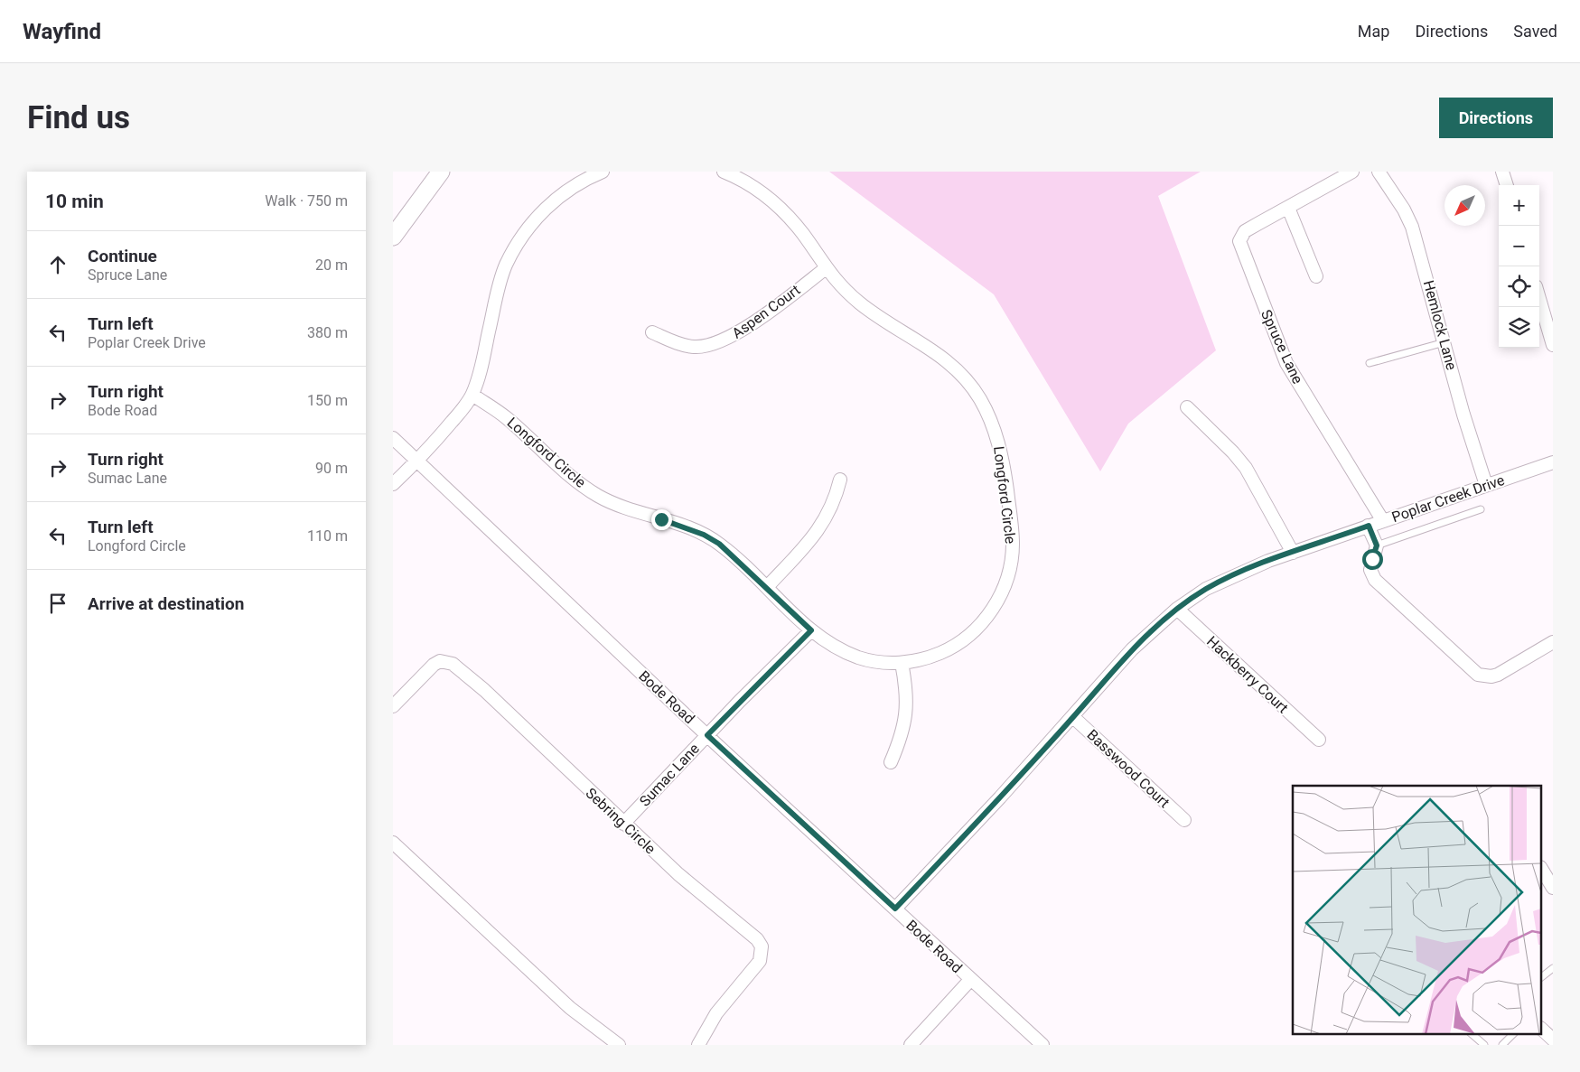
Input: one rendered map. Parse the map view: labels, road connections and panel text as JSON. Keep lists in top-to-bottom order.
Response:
{
  "streets": {
    "street": [
      "Aspen Court",
      "Hemlock Lane",
      "Spruce Lane",
      "Longford Circle",
      "Poplar Creek Drive",
      "Hackberry Court",
      "Bode Road",
      "Basswood Court",
      "Sumac Lane",
      "Sebring Circle"
    ]
  },
  "crossings": [
    ["Aspen Court", "Longford Circle"],
    ["Hemlock Lane", "Poplar Creek Drive"],
    ["Spruce Lane", "Poplar Creek Drive"],
    ["Longford Circle", "Sumac Lane"],
    ["Poplar Creek Drive", "Hackberry Court"],
    ["Poplar Creek Drive", "Bode Road"],
    ["Poplar Creek Drive", "Basswood Court"],
    ["Bode Road", "Sumac Lane"],
    ["Sumac Lane", "Sebring Circle"]
  ],
  "north": "bottom left",
  "page": {
    "header": "Wayfind",
    "nav": ["Map", "Directions", "Saved"],
    "buttons": "Directions",
    "title": "Find us",
    "heading": ["10 min", "Walk · 750 m"],
    "map_buttons": ["+", "−"],
    "list": [
      ["Continue", "Spruce Lane", "20 m"],
      ["Turn left", "Poplar Creek Drive", "380 m"],
      ["Turn right", "Bode Road", "150 m"],
      ["Turn right", "Sumac Lane", "90 m"],
      ["Turn left", "Longford Circle", "110 m"],
      "Arrive at destination"
    ]
  }
}
